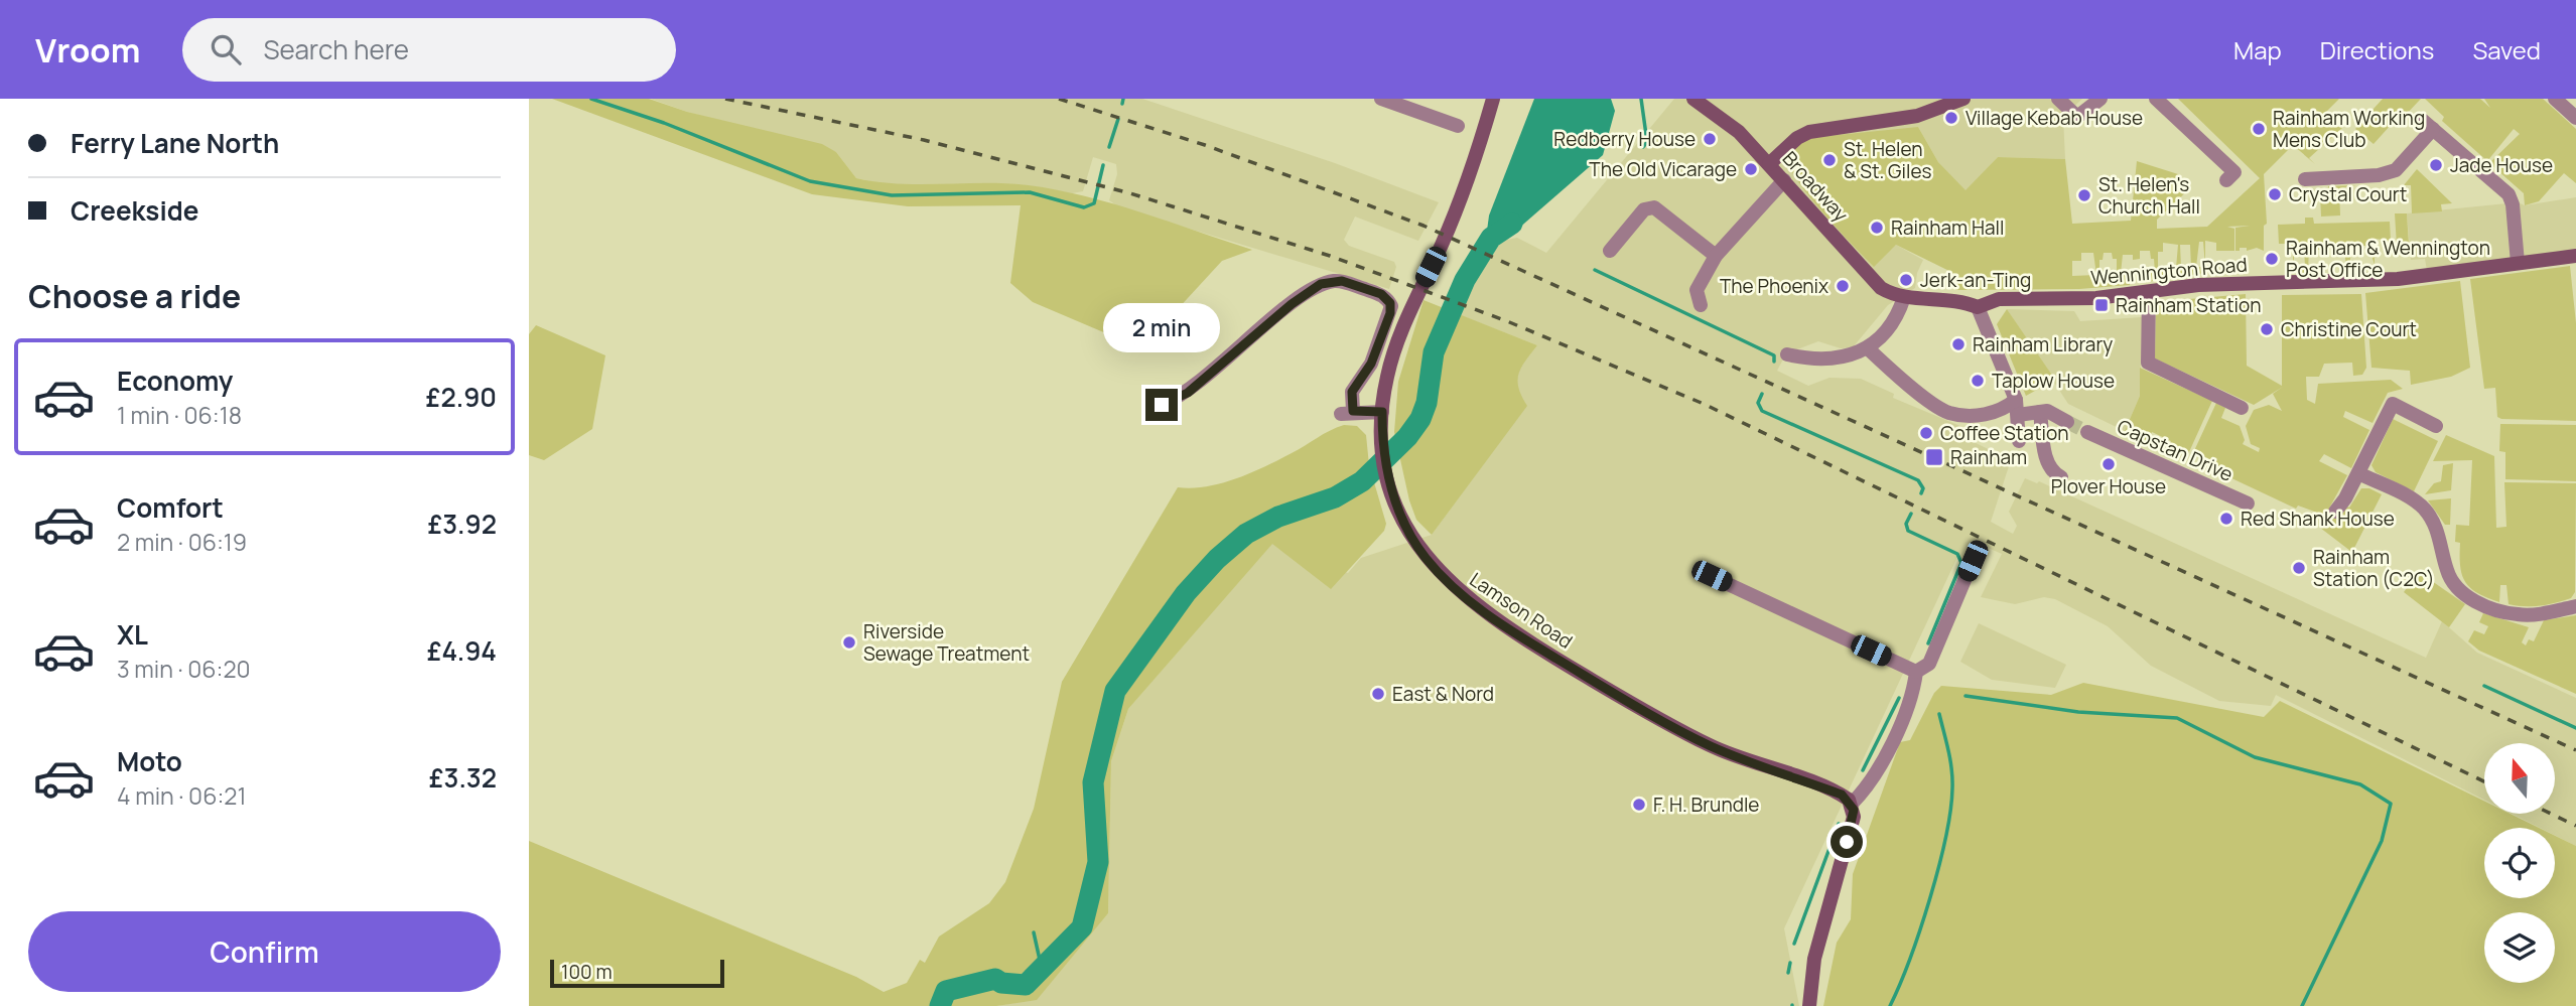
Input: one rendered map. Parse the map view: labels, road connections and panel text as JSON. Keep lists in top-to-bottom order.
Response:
{
  "streets": {
    "street": [
      "Broadway",
      "Wennington Road",
      "Capstan Drive",
      "Lamson Road"
    ]
  },
  "crossings": [
    ["Broadway", "Wennington Road"]
  ],
  "places": {
    "other": [
      "Village Kebab House",
      "Rainham Working Mens Club",
      "Redberry House",
      "St. Helen & St. Giles",
      "Jade House",
      "The Old Vicarage",
      "Crystal Court",
      "St. Helen's Church Hall",
      "Rainham Hall",
      "Rainham & Wennington Post Office",
      "Jerk-an-Ting",
      "The Phoenix",
      "Christine Court",
      "Rainham Library",
      "Taplow House",
      "Coffee Station",
      "Plover House",
      "Red Shank House",
      "Rainham Station (C2C)",
      "Riverside Sewage Treatment",
      "East & Nord",
      "F. H. Brundle"
    ],
    "transit": ["Rainham Station", "Rainham"]
  },
  "scale_bar": "100 m",
  "north": "top",
  "page": {
    "header": "Vroom",
    "search": "Search here",
    "nav": ["Map", "Directions", "Saved"],
    "banner": ["Ferry Lane North", "Creekside"],
    "heading": "Choose a ride",
    "bubble": "2 min",
    "list": [
      {
        "name": "Economy",
        "note": "1 min · 06:18",
        "value": "£2.90"
      },
      {
        "name": "Comfort",
        "note": "2 min · 06:19",
        "value": "£3.92"
      },
      {
        "name": "XL",
        "note": "3 min · 06:20",
        "value": "£4.94"
      },
      {
        "name": "Moto",
        "note": "4 min · 06:21",
        "value": "£3.32"
      }
    ],
    "buttons": "Confirm",
    "scale": "100 m"
  }
}
